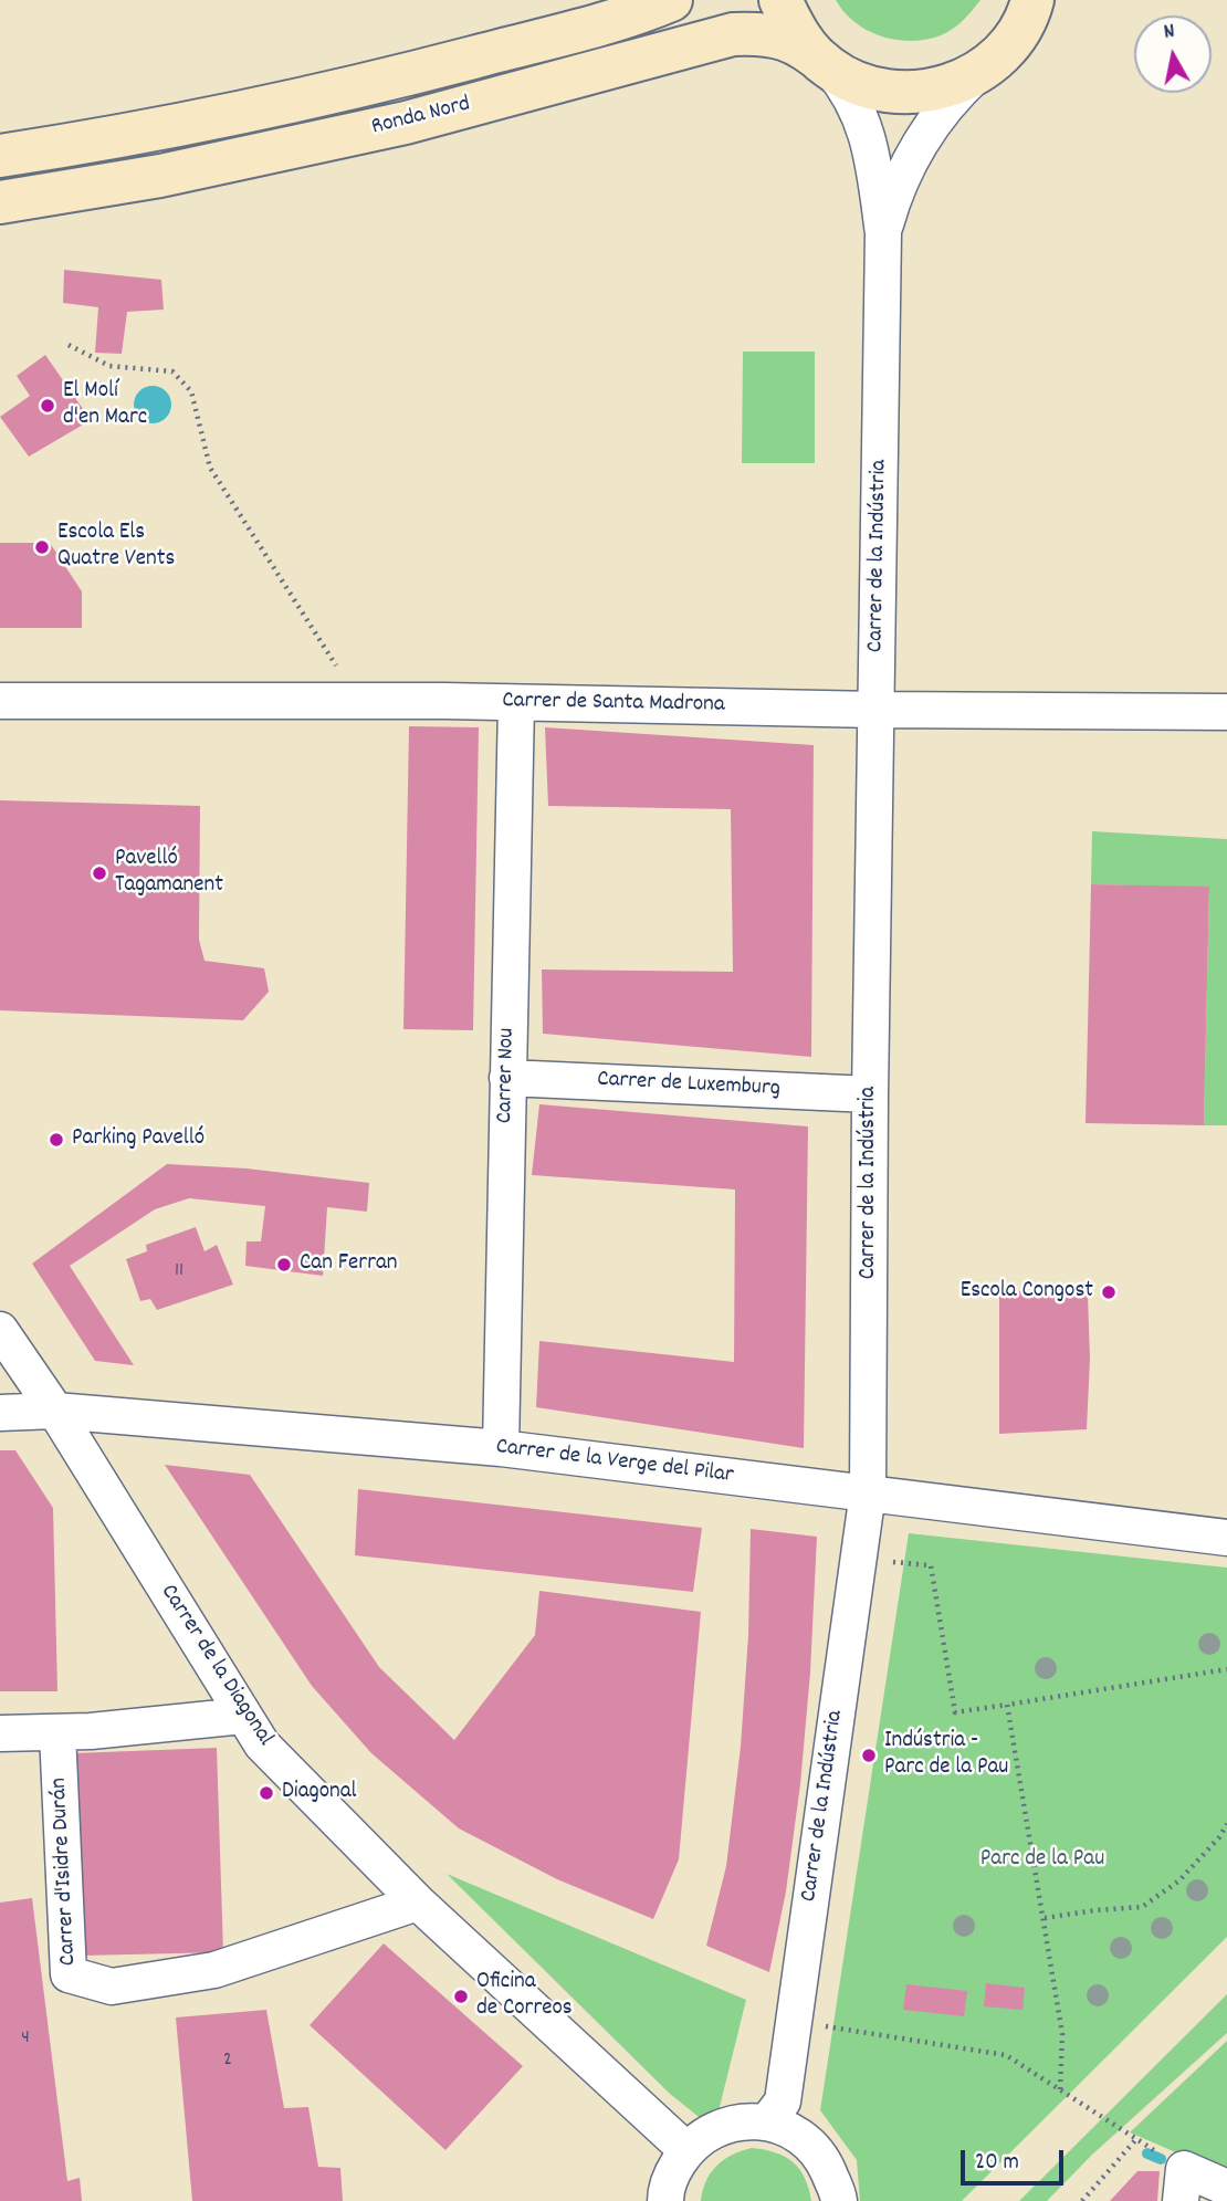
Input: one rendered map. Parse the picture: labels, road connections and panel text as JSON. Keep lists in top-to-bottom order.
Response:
{
  "streets": {
    "main road": ["Ronda Nord"],
    "street": [
      "Carrer de la Indústria",
      "Carrer de Santa Madrona",
      "Carrer Nou",
      "Carrer de Luxemburg",
      "Carrer de la Verge del Pilar",
      "Carrer de la Diagonal",
      "Carrer d'Isidre Durán"
    ]
  },
  "crossings": [
    ["Carrer de la Indústria", "Carrer de Santa Madrona"],
    ["Carrer de la Indústria", "Carrer de Luxemburg"],
    ["Carrer de la Indústria", "Carrer de la Verge del Pilar"],
    ["Carrer de Santa Madrona", "Carrer Nou"],
    ["Carrer Nou", "Carrer de Luxemburg"],
    ["Carrer Nou", "Carrer de la Verge del Pilar"],
    ["Carrer de la Verge del Pilar", "Carrer de la Diagonal"],
    ["Carrer de la Diagonal", "Carrer d'Isidre Durán"]
  ],
  "parks": ["Parc de la Pau"],
  "places": [
    "El Molí d'en Marc",
    "Escola Els Quatre Vents",
    "Pavelló Tagamanent",
    "Parking Pavelló",
    "Can Ferran",
    "Escola Congost",
    "Indústria - Parc de la Pau",
    "Diagonal",
    "Oficina de Correos"
  ],
  "house_numbers": ["11", "4", "2"],
  "scale_bar": "20 m",
  "north": "top"
}
